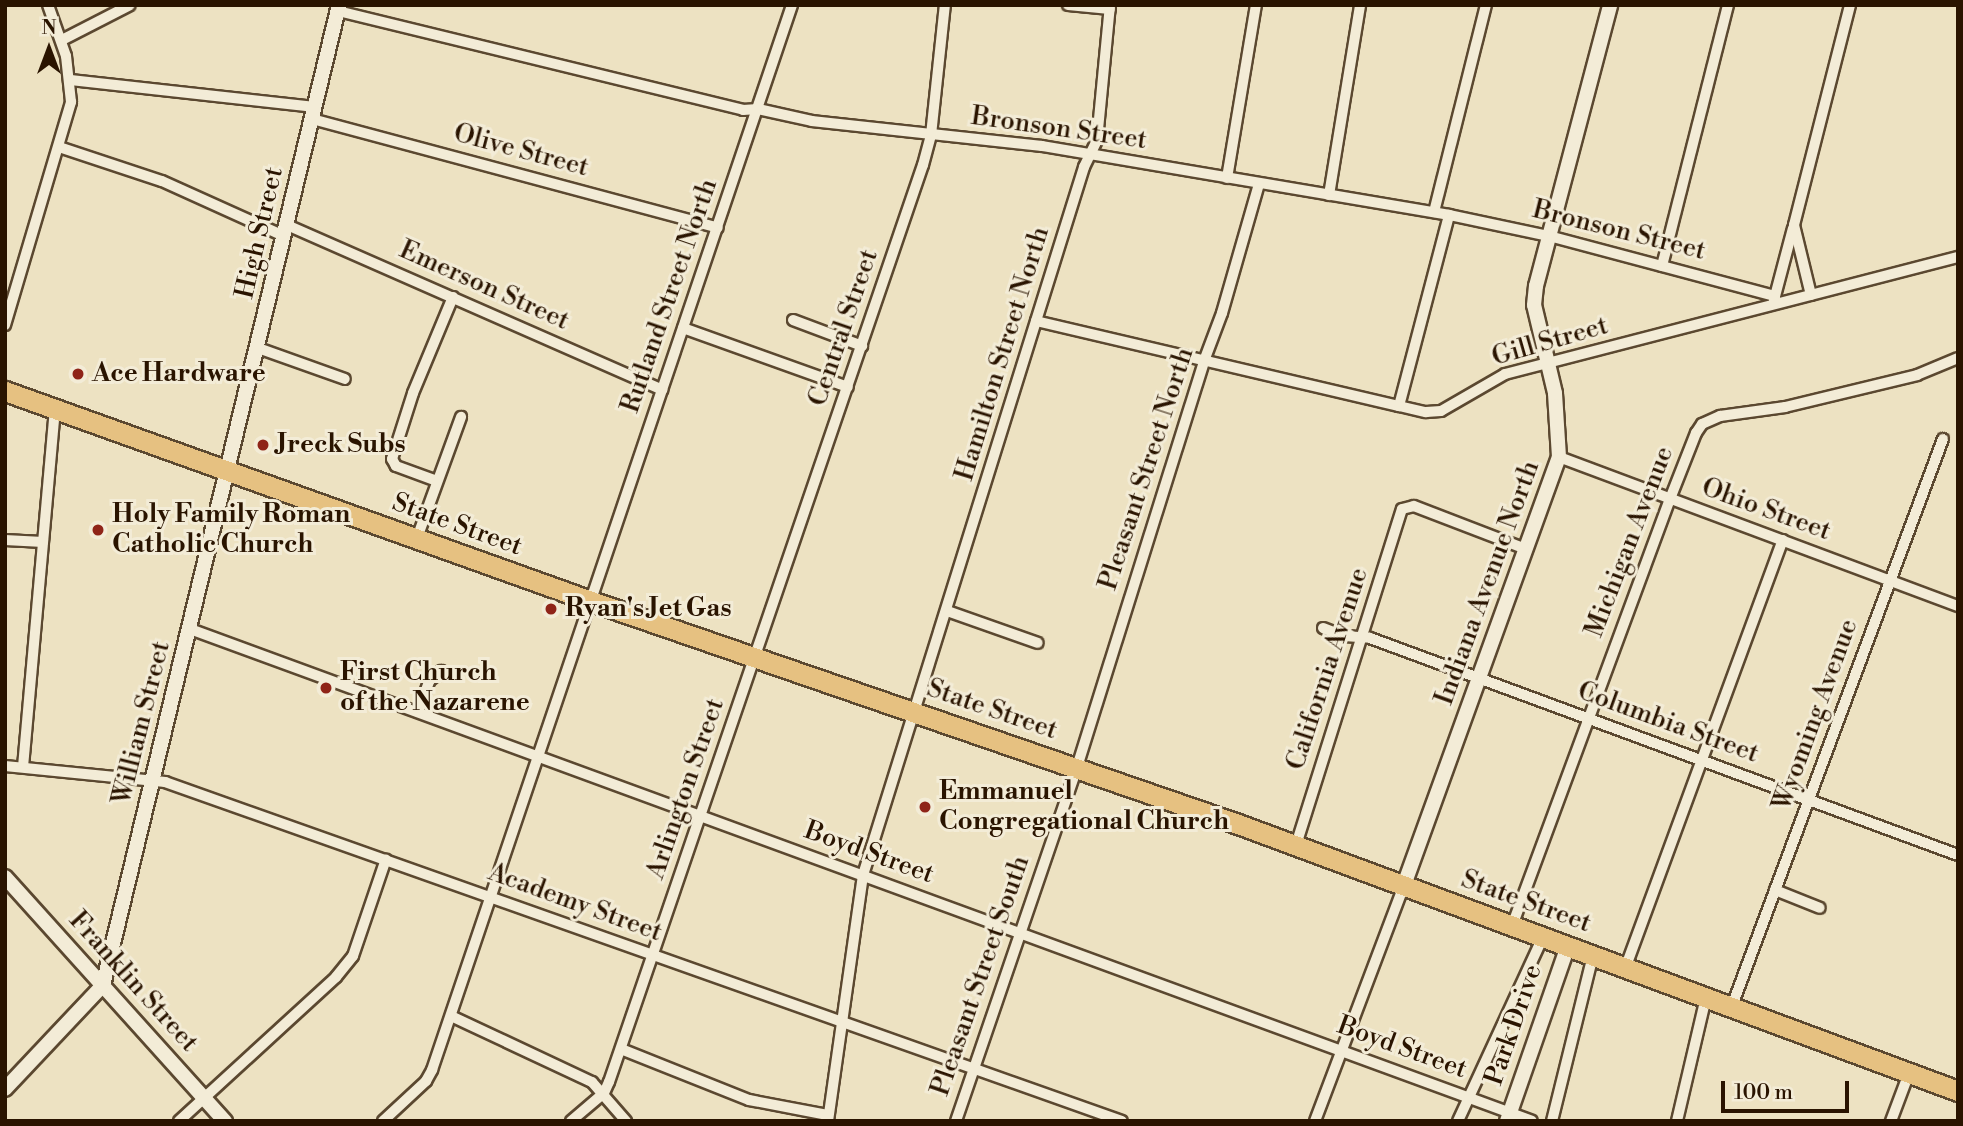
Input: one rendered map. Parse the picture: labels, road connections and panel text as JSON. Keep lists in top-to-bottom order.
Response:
{
  "streets": {
    "highway": ["State Street"],
    "street": [
      "Bronson Street",
      "Olive Street",
      "High Street",
      "Emerson Street",
      "Rutland Street North",
      "Central Street",
      "Gill Street",
      "Hamilton Street North",
      "Pleasant Street North",
      "Ohio Street",
      "Michigan Avenue",
      "Indiana Avenue North",
      "California Avenue",
      "Wyoming Avenue",
      "William Street",
      "Columbia Street",
      "Arlington Street",
      "Boyd Street",
      "Academy Street",
      "Pleasant Street South",
      "Franklin Street",
      "Park Drive"
    ]
  },
  "crossings": [
    ["Bronson Street", "High Street"],
    ["Bronson Street", "Rutland Street North"],
    ["Bronson Street", "Central Street"],
    ["Bronson Street", "Gill Street"],
    ["Bronson Street", "Hamilton Street North"],
    ["Bronson Street", "Pleasant Street North"],
    ["Bronson Street", "Indiana Avenue North"],
    ["Olive Street", "High Street"],
    ["Olive Street", "Rutland Street North"],
    ["High Street", "Emerson Street"],
    ["High Street", "State Street"],
    ["High Street", "William Street"],
    ["Emerson Street", "Rutland Street North"],
    ["Rutland Street North", "State Street"],
    ["Rutland Street North", "Boyd Street"],
    ["Rutland Street North", "Academy Street"],
    ["Central Street", "State Street"],
    ["Central Street", "Arlington Street"],
    ["Gill Street", "Hamilton Street North"],
    ["Gill Street", "Pleasant Street North"],
    ["Gill Street", "Indiana Avenue North"],
    ["Hamilton Street North", "State Street"],
    ["Hamilton Street North", "Boyd Street"],
    ["Hamilton Street North", "Academy Street"],
    ["Pleasant Street North", "State Street"],
    ["Pleasant Street North", "Pleasant Street South"],
    ["Ohio Street", "Michigan Avenue"],
    ["Ohio Street", "Indiana Avenue North"],
    ["Ohio Street", "Wyoming Avenue"],
    ["State Street", "Michigan Avenue"],
    ["State Street", "Indiana Avenue North"],
    ["State Street", "California Avenue"],
    ["State Street", "Wyoming Avenue"],
    ["State Street", "William Street"],
    ["State Street", "Arlington Street"],
    ["State Street", "Pleasant Street South"],
    ["State Street", "Park Drive"],
    ["Michigan Avenue", "Columbia Street"],
    ["Indiana Avenue North", "California Avenue"],
    ["Indiana Avenue North", "Columbia Street"],
    ["California Avenue", "Columbia Street"],
    ["Wyoming Avenue", "Columbia Street"],
    ["William Street", "Boyd Street"],
    ["William Street", "Academy Street"],
    ["William Street", "Franklin Street"],
    ["Arlington Street", "Boyd Street"],
    ["Arlington Street", "Academy Street"],
    ["Boyd Street", "Pleasant Street South"],
    ["Boyd Street", "Park Drive"],
    ["Academy Street", "Pleasant Street South"]
  ],
  "places": [
    "Ace Hardware",
    "Jreck Subs",
    "Holy Family Roman Catholic Church",
    "Ryan's Jet Gas",
    "First Church of the Nazarene",
    "Emmanuel Congregational Church"
  ],
  "scale_bar": "100 m",
  "north": "top"
}
